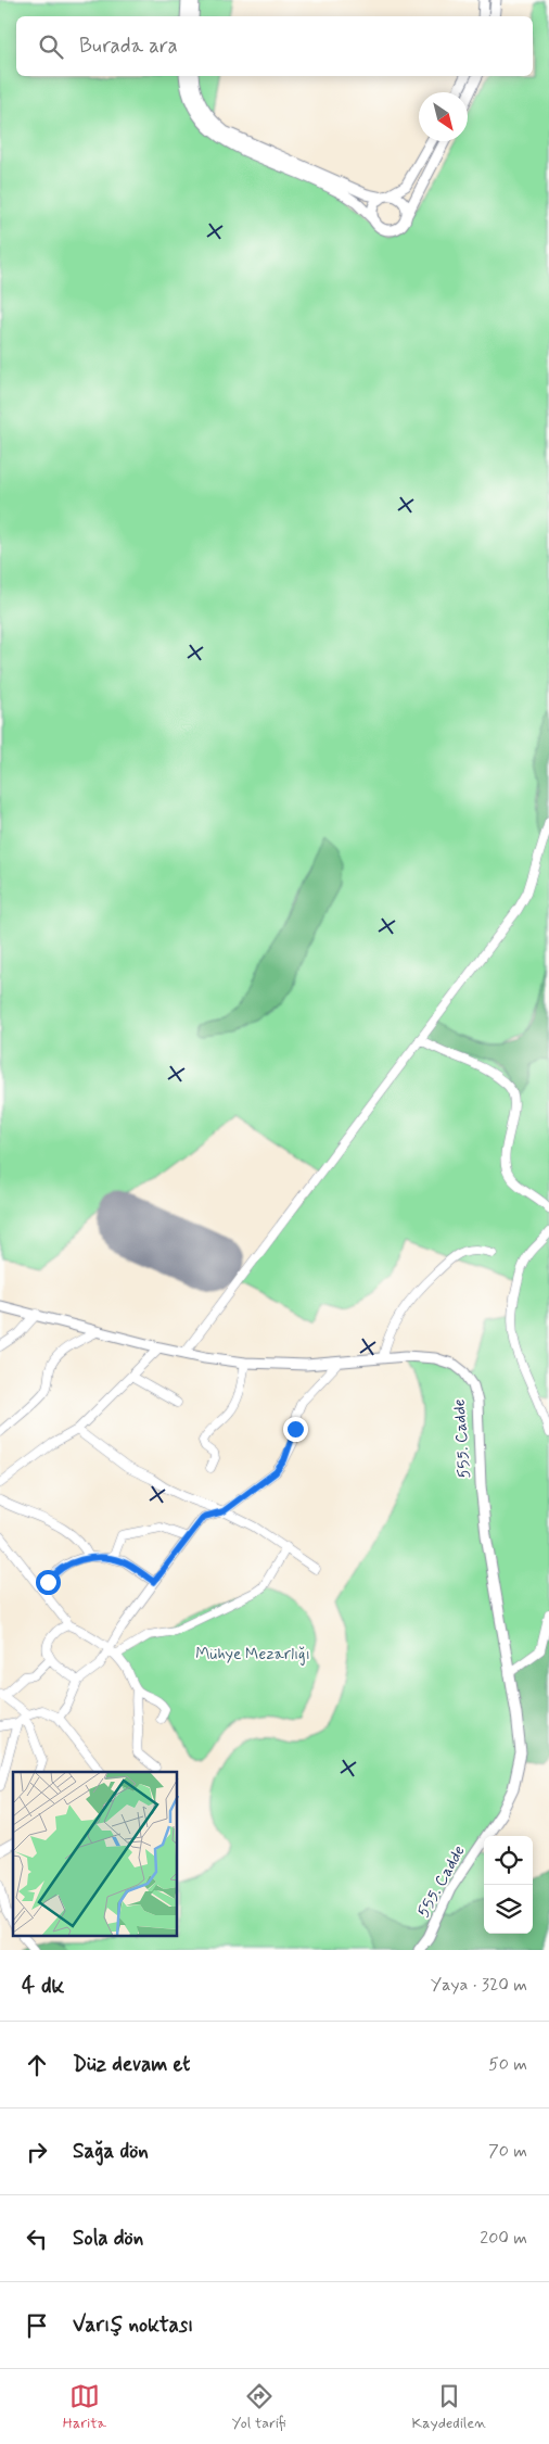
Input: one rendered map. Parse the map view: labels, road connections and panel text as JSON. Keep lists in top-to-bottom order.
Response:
{
  "streets": {
    "street": ["555. Cadde"]
  },
  "parks": ["Mühye Mezarlığı"],
  "north": "bottom right",
  "page": {
    "search": "Burada ara",
    "heading": ["4 dk", "Yaya · 320 m"],
    "list": [
      ["Düz devam et", "50 m"],
      ["Sağa dön", "70 m"],
      ["Sola dön", "200 m"],
      "Varış noktası"
    ],
    "nav": ["Harita", "Yol tarifi", "Kaydedilen"]
  }
}
